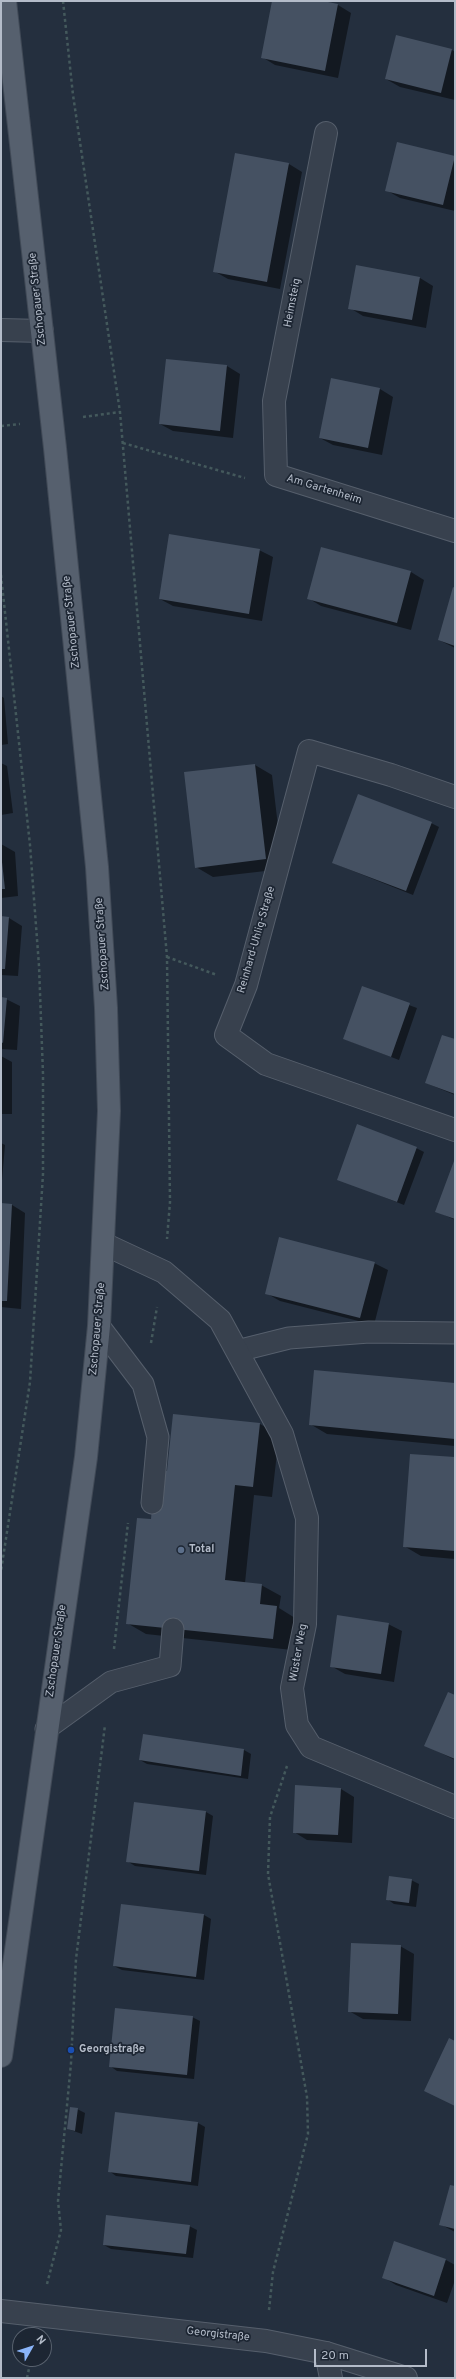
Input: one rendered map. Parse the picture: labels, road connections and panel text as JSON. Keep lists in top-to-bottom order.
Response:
{
  "streets": {
    "main road": ["Zschopauer Straße"],
    "street": [
      "Heimsteig",
      "Am Gartenheim",
      "Reinhard-Uhlig-Straße",
      "Wüster Weg",
      "Georgistraße"
    ]
  },
  "crossings": [
    ["Heimsteig", "Am Gartenheim"]
  ],
  "places": ["Total", "Georgistraße"],
  "scale_bar": "20 m",
  "north": "top right"
}
